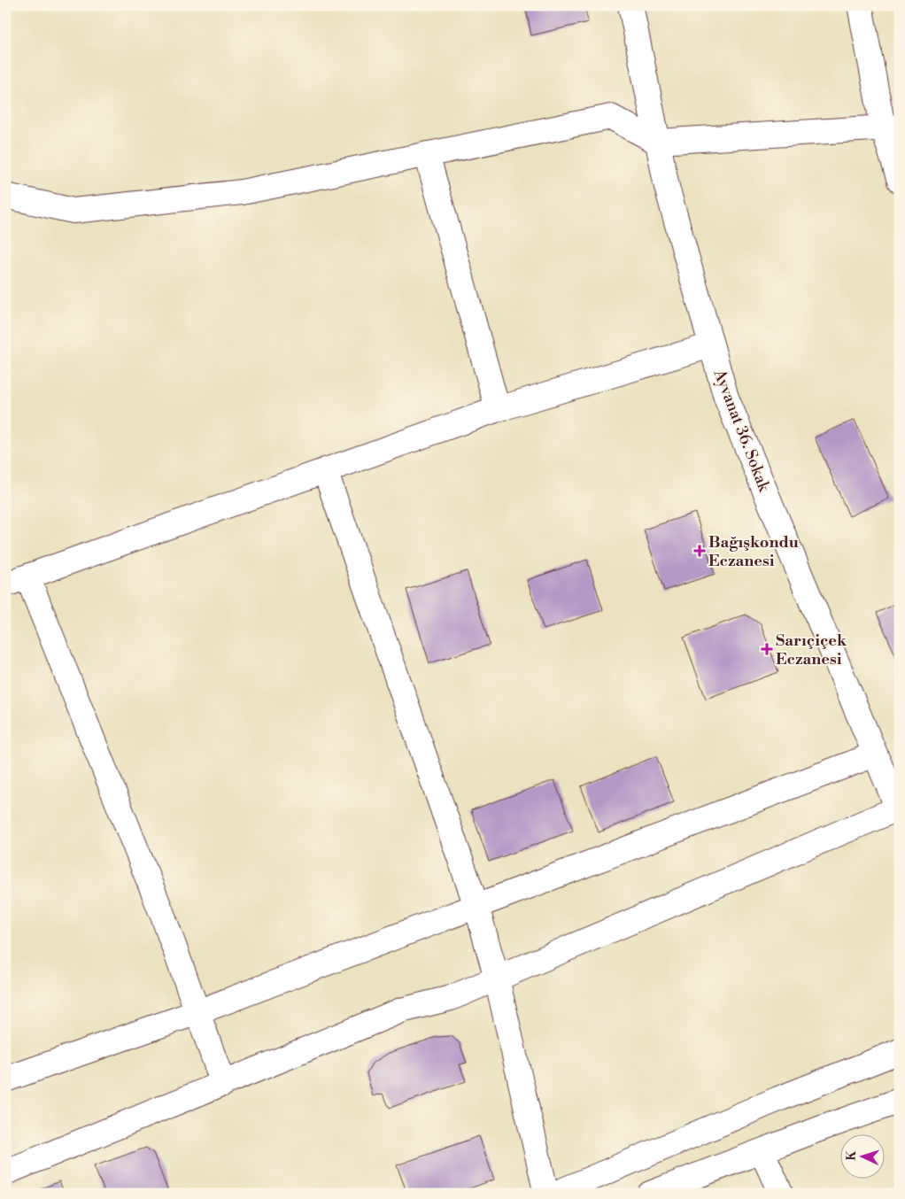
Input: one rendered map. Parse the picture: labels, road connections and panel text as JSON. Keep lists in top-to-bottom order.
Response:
{
  "streets": {
    "street": ["Ayvanat 36. Sokak"]
  },
  "places": {
    "health": ["Bağışkondu Eczanesi", "Sarıçiçek Eczanesi"]
  },
  "north": "left"
}
